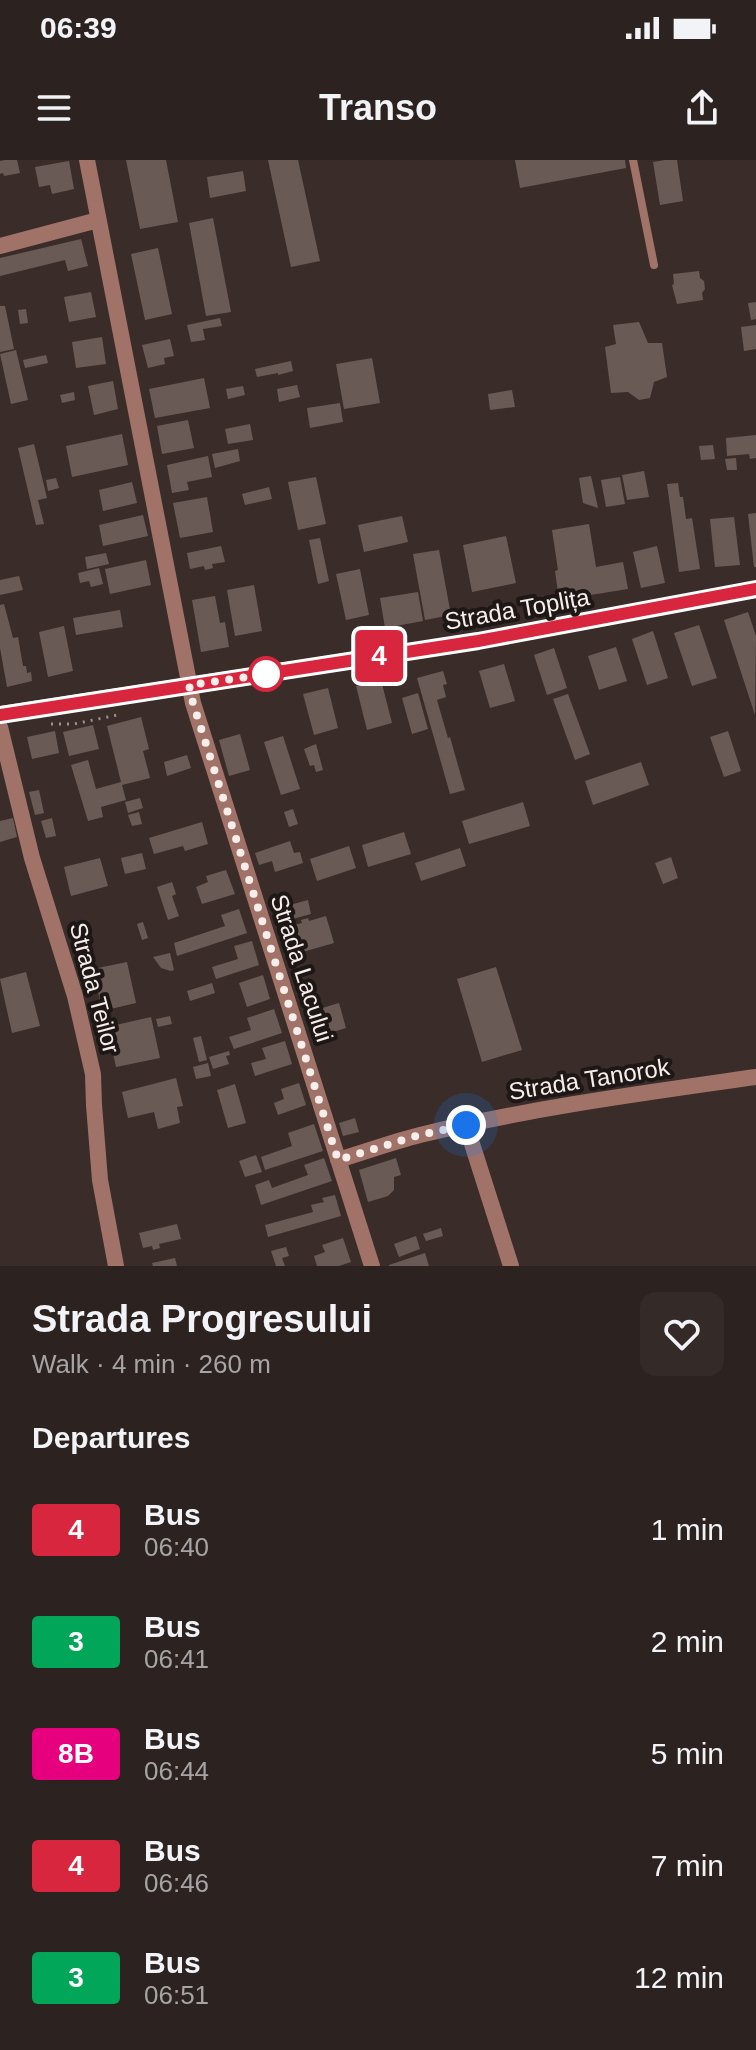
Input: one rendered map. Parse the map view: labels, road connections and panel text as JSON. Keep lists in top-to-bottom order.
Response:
{
  "streets": {
    "main road": ["Strada Toplița"],
    "street": ["Strada Lacului", "Strada Teilor", "Strada Tanorok"]
  },
  "crossings": [
    ["Strada Toplița", "Strada Lacului"],
    ["Strada Lacului", "Strada Tanorok"]
  ],
  "lines": ["bus line 4"],
  "page": {
    "status": "06:39",
    "header": "Transo",
    "on_map": "4",
    "heading": [
      ["Strada Progresului", "Walk · 4 min · 260 m"],
      "Departures"
    ],
    "list": [
      {
        "mark": "4",
        "name": "Bus",
        "note": "06:40",
        "value": "1 min"
      },
      {
        "mark": "3",
        "name": "Bus",
        "note": "06:41",
        "value": "2 min"
      },
      {
        "mark": "8B",
        "name": "Bus",
        "note": "06:44",
        "value": "5 min"
      },
      {
        "mark": "4",
        "name": "Bus",
        "note": "06:46",
        "value": "7 min"
      },
      {
        "mark": "3",
        "name": "Bus",
        "note": "06:51",
        "value": "12 min"
      }
    ]
  }
}
